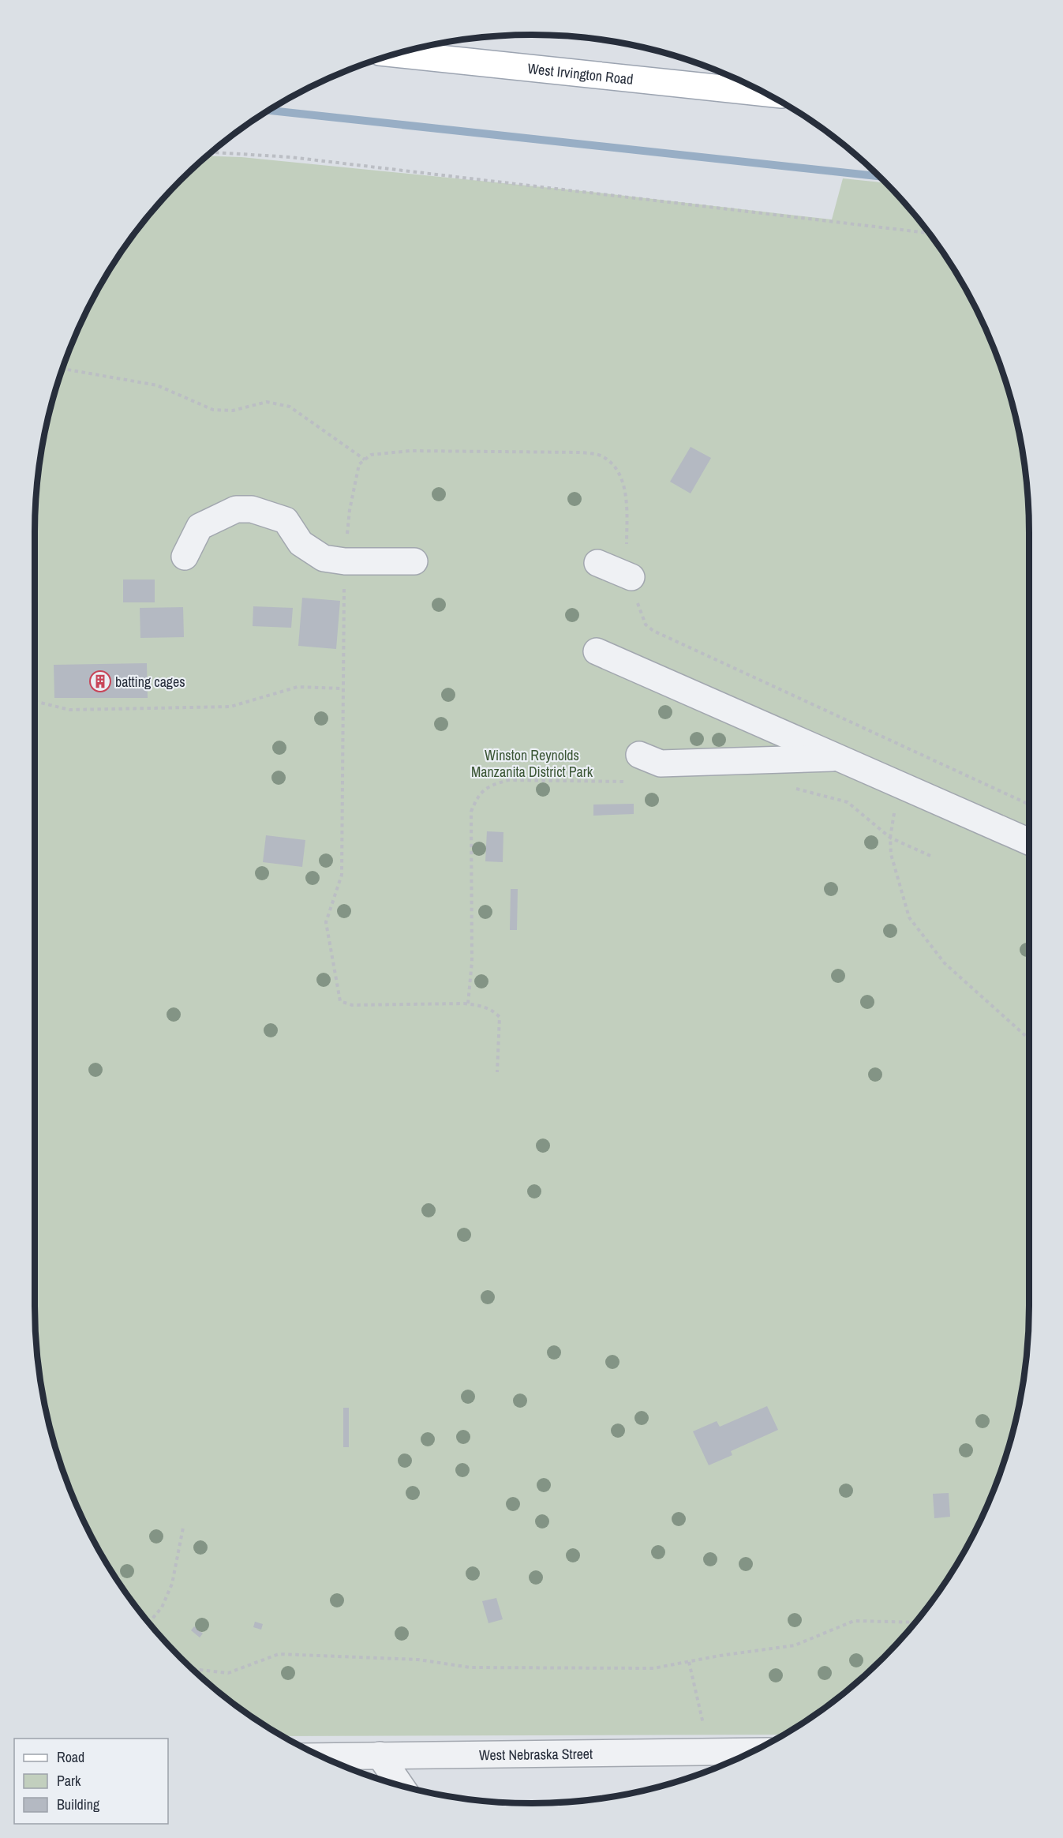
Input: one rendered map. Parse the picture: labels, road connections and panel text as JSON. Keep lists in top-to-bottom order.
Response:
{
  "streets": {
    "main road": ["West Irvington Road"],
    "street": ["West Nebraska Street"]
  },
  "parks": ["Winston Reynolds Manzanita District Park"],
  "places": {
    "building": ["batting cages"]
  },
  "legend": ["Road", "Park", "Building"]
}
